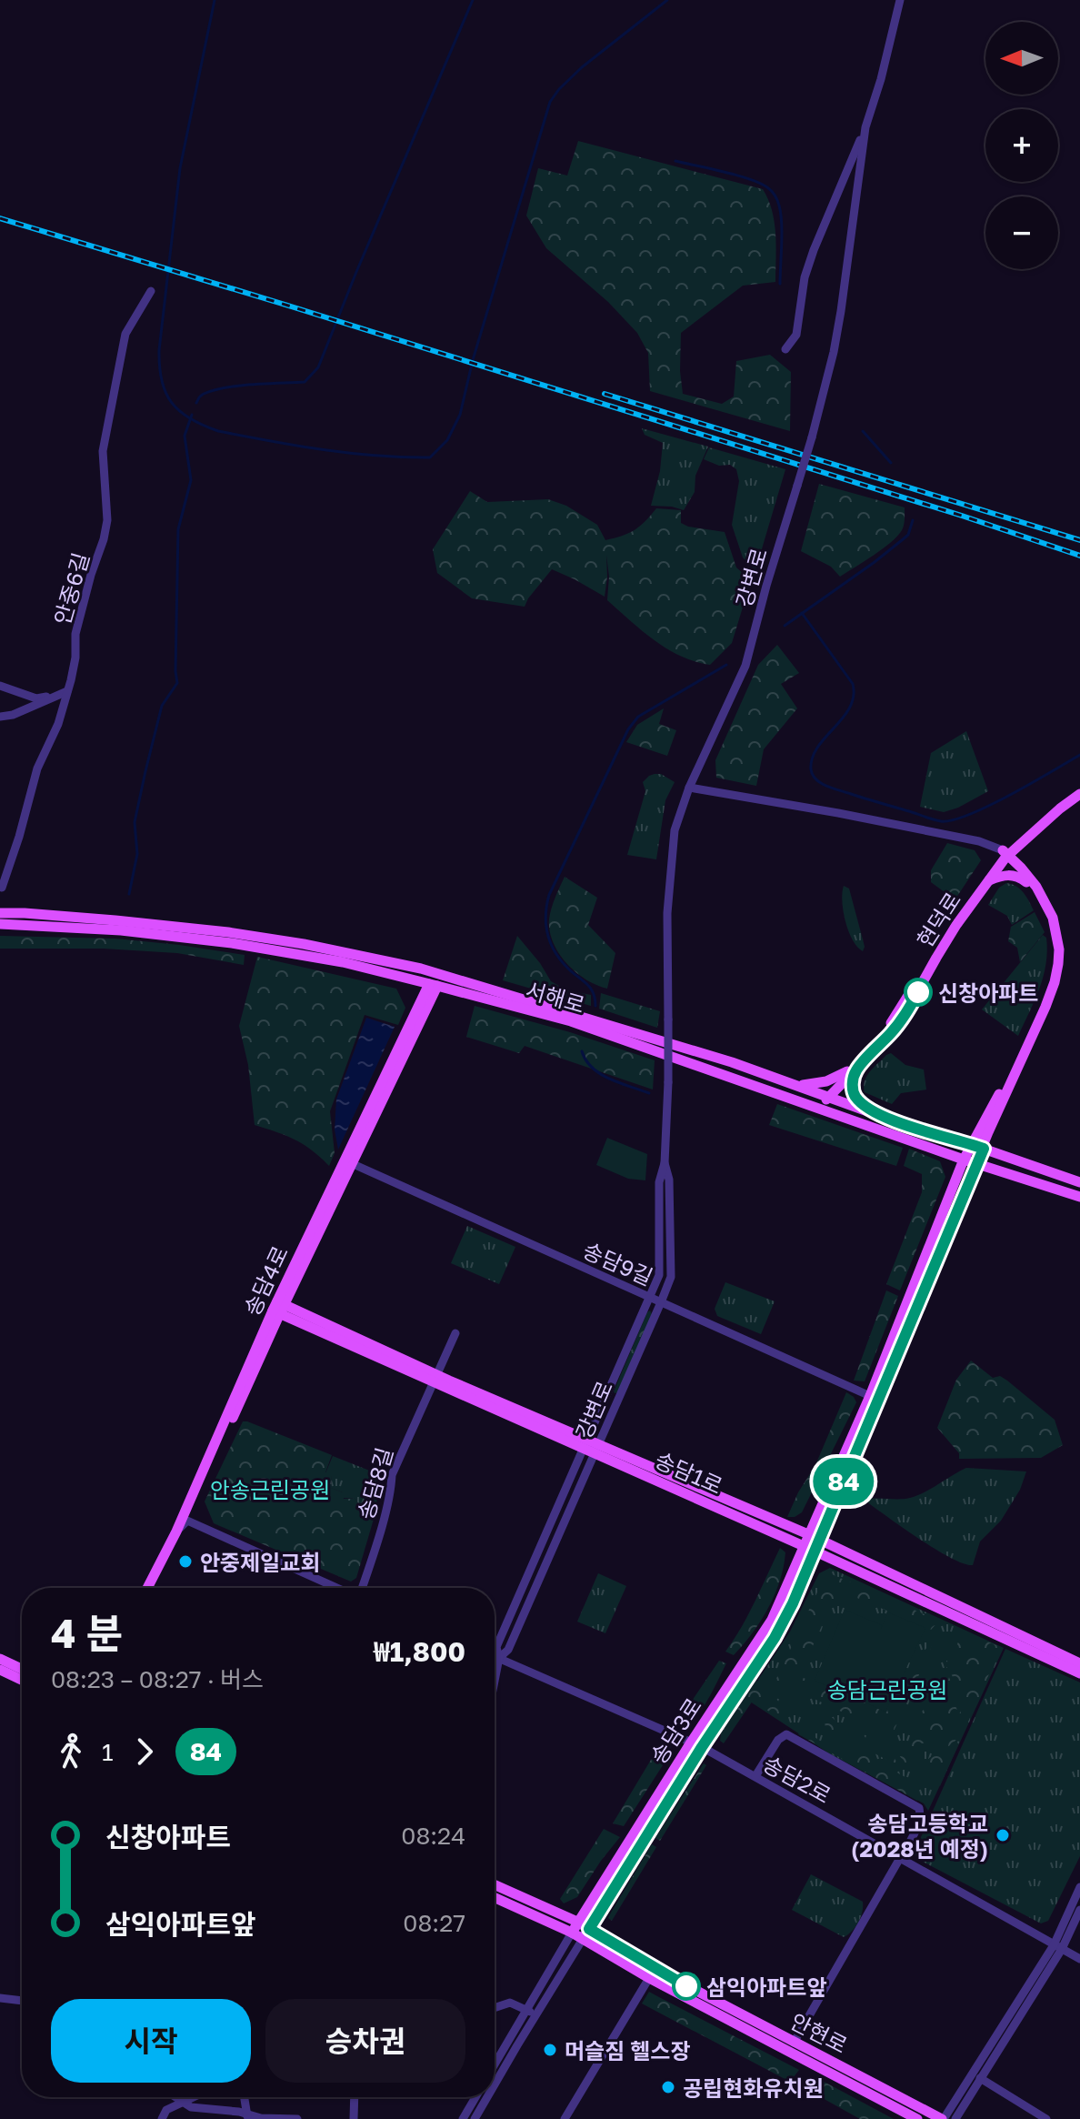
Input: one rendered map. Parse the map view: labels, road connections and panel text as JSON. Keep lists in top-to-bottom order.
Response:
{
  "streets": {
    "main road": [
      "현덕로",
      "서해로",
      "송담4로",
      "송담1로",
      "송담3로",
      "안현로"
    ],
    "street": [
      "강변로",
      "안중6길",
      "송담9길",
      "송담8길",
      "송담2로"
    ]
  },
  "crossings": [
    ["강변로", "송담9길"],
    ["강변로", "송담1로"],
    ["강변로", "송담2로"],
    ["현덕로", "서해로"],
    ["서해로", "송담4로"],
    ["송담9길", "송담4로"],
    ["송담4로", "송담1로"],
    ["송담1로", "송담8길"],
    ["송담1로", "송담3로"],
    ["송담3로", "송담2로"],
    ["송담3로", "안현로"]
  ],
  "parks": ["안송근린공원", "송담근린공원"],
  "places": [
    "신창아파트",
    "안중제일교회",
    "송담고등학교 (2028년 예정)",
    "삼익아파트앞",
    "머슬짐 헬스장",
    "공립현화유치원"
  ],
  "lines": ["bus line 84"],
  "north": "left",
  "page": {
    "on_map": "84",
    "map_buttons": ["+", "−"],
    "heading": ["4 분", "08:23 – 08:27 · 버스", "₩1,800"],
    "legs": ["1", "84"],
    "list": [
      {
        "name": "신창아파트",
        "value": "08:24"
      },
      {
        "name": "삼익아파트앞",
        "value": "08:27"
      }
    ],
    "buttons": ["시작", "승차권"]
  }
}
